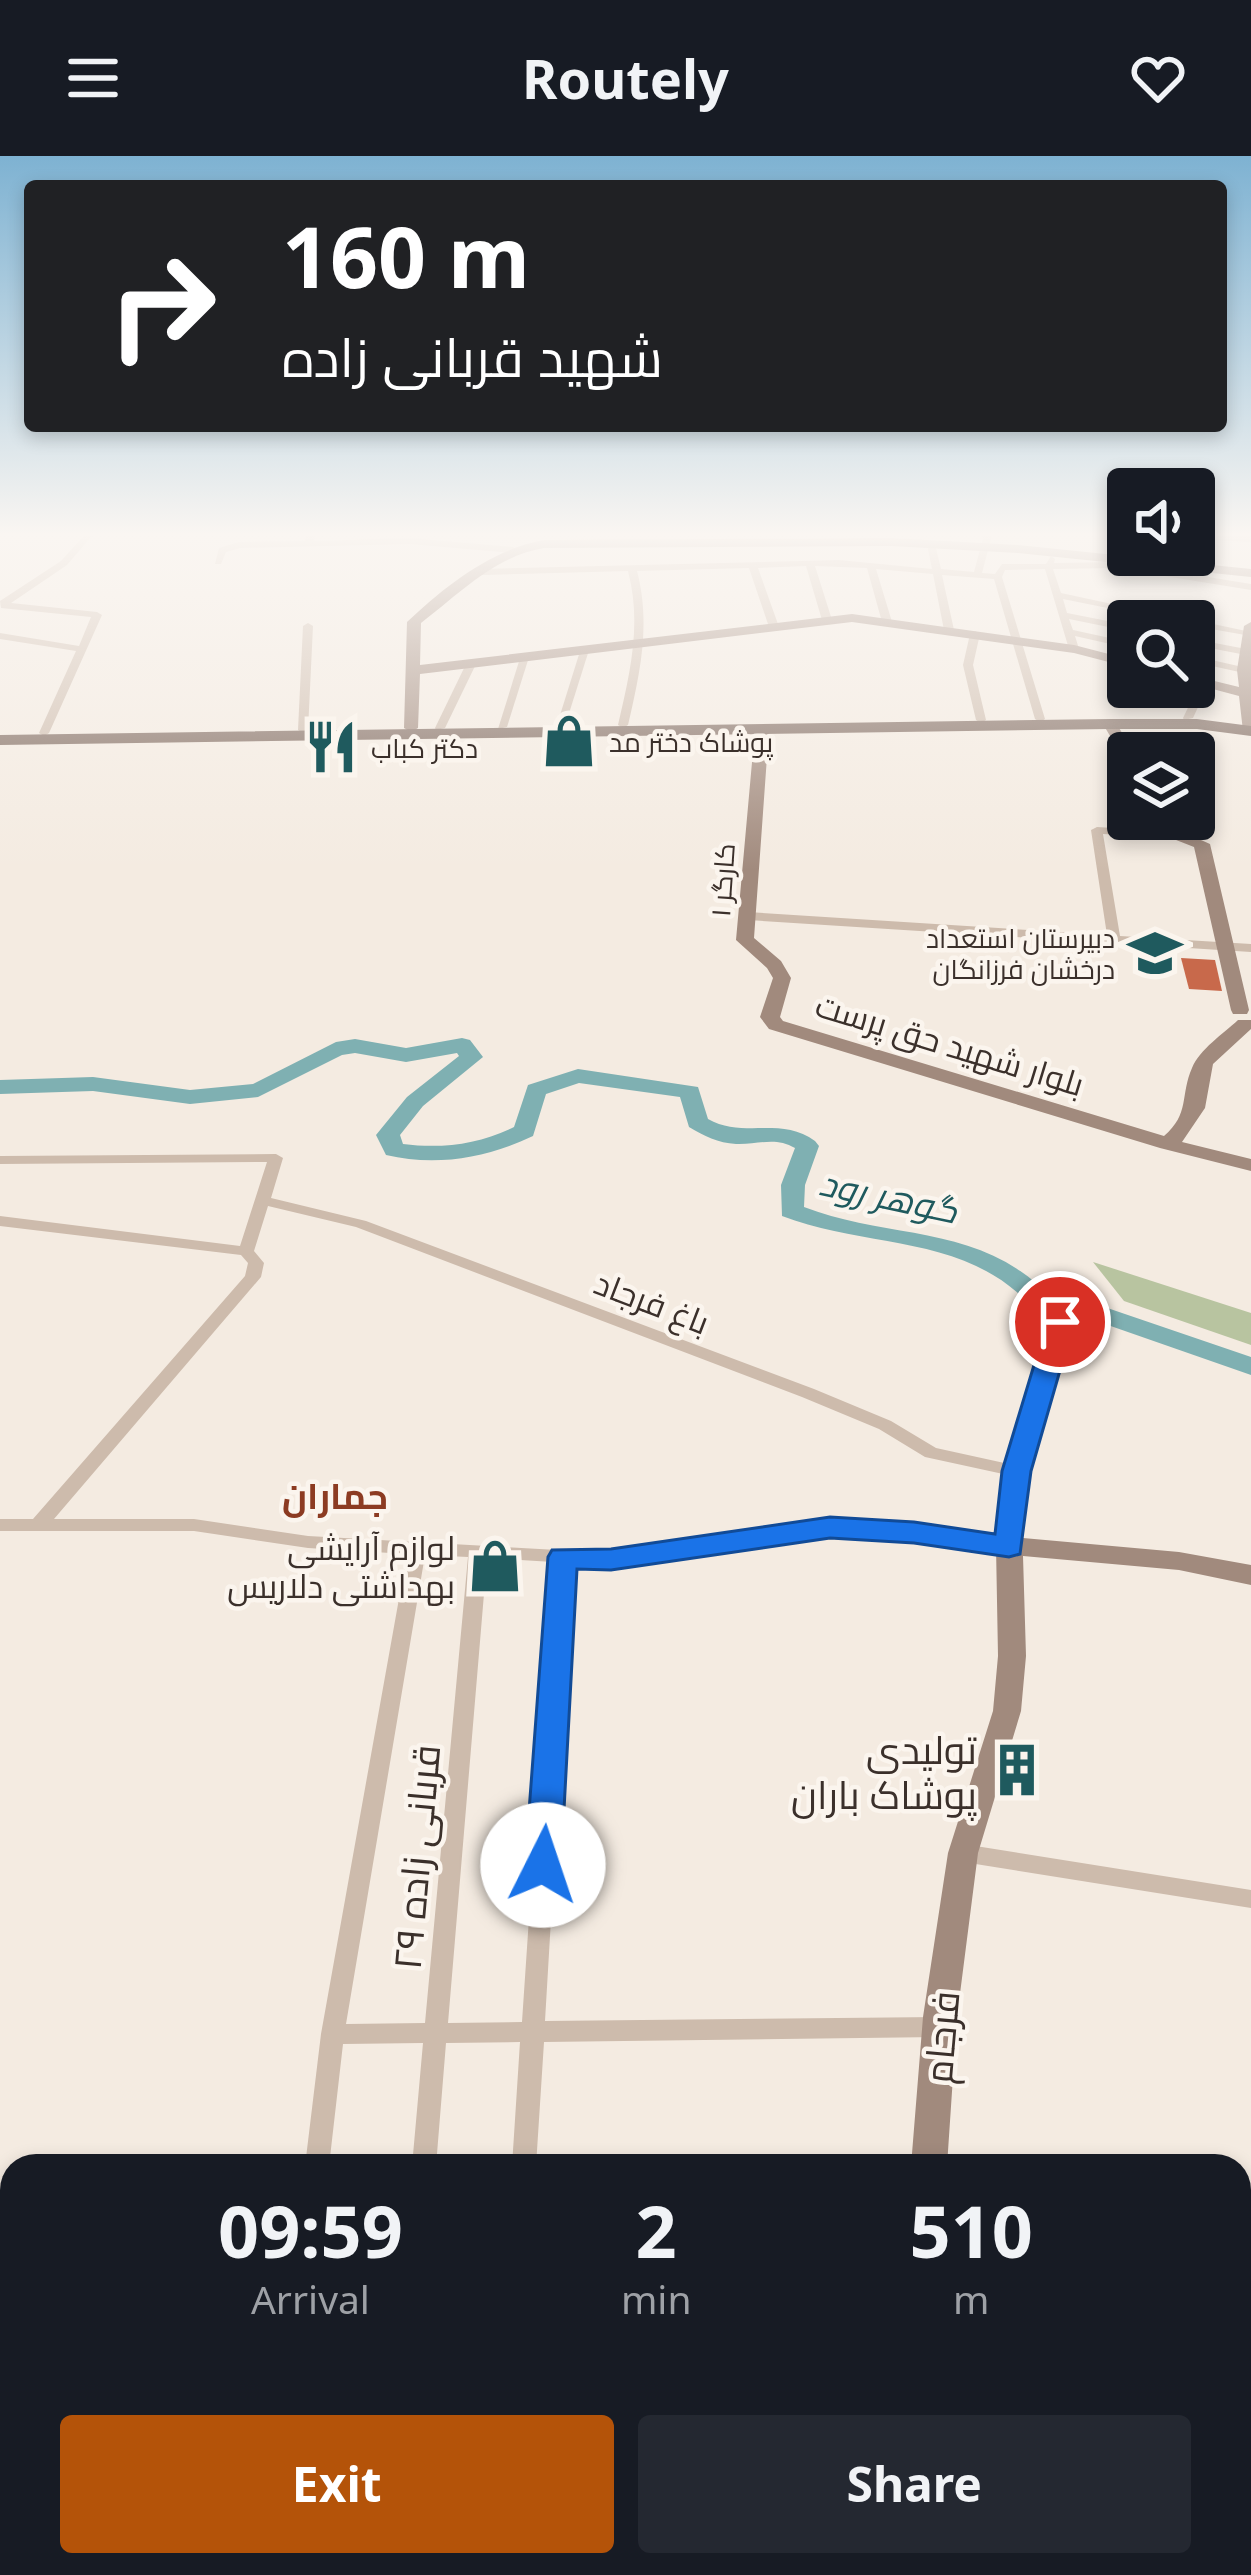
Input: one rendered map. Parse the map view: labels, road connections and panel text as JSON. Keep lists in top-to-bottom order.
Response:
{
  "streets": {
    "street": [
      "کارگر ۱",
      "بلوار شهید حق پرست",
      "باغ فرجاد",
      "قربانی زاده ۲۹",
      "فرجام"
    ]
  },
  "crossings": [
    ["کارگر ۱", "بلوار شهید حق پرست"],
    ["باغ فرجاد", "فرجام"]
  ],
  "districts": ["جماران"],
  "water": ["گوهر رود"],
  "places": {
    "shop": ["پوشاک دختر مد", "لوازم آرایشی بهداشتی دلاریس"],
    "restaurant": ["دکتر کباب"],
    "school or university": ["دبیرستان استعداد درخشان فرزانگان"],
    "building": ["تولیدی پوشاک باران"]
  },
  "page": {
    "header": "Routely",
    "turn": ["160 m", "شهید قربانی زاده"],
    "eta": [
      "09:59",
      "Arrival",
      "2",
      "min",
      "510",
      "m"
    ],
    "buttons": ["Exit", "Share"]
  }
}
